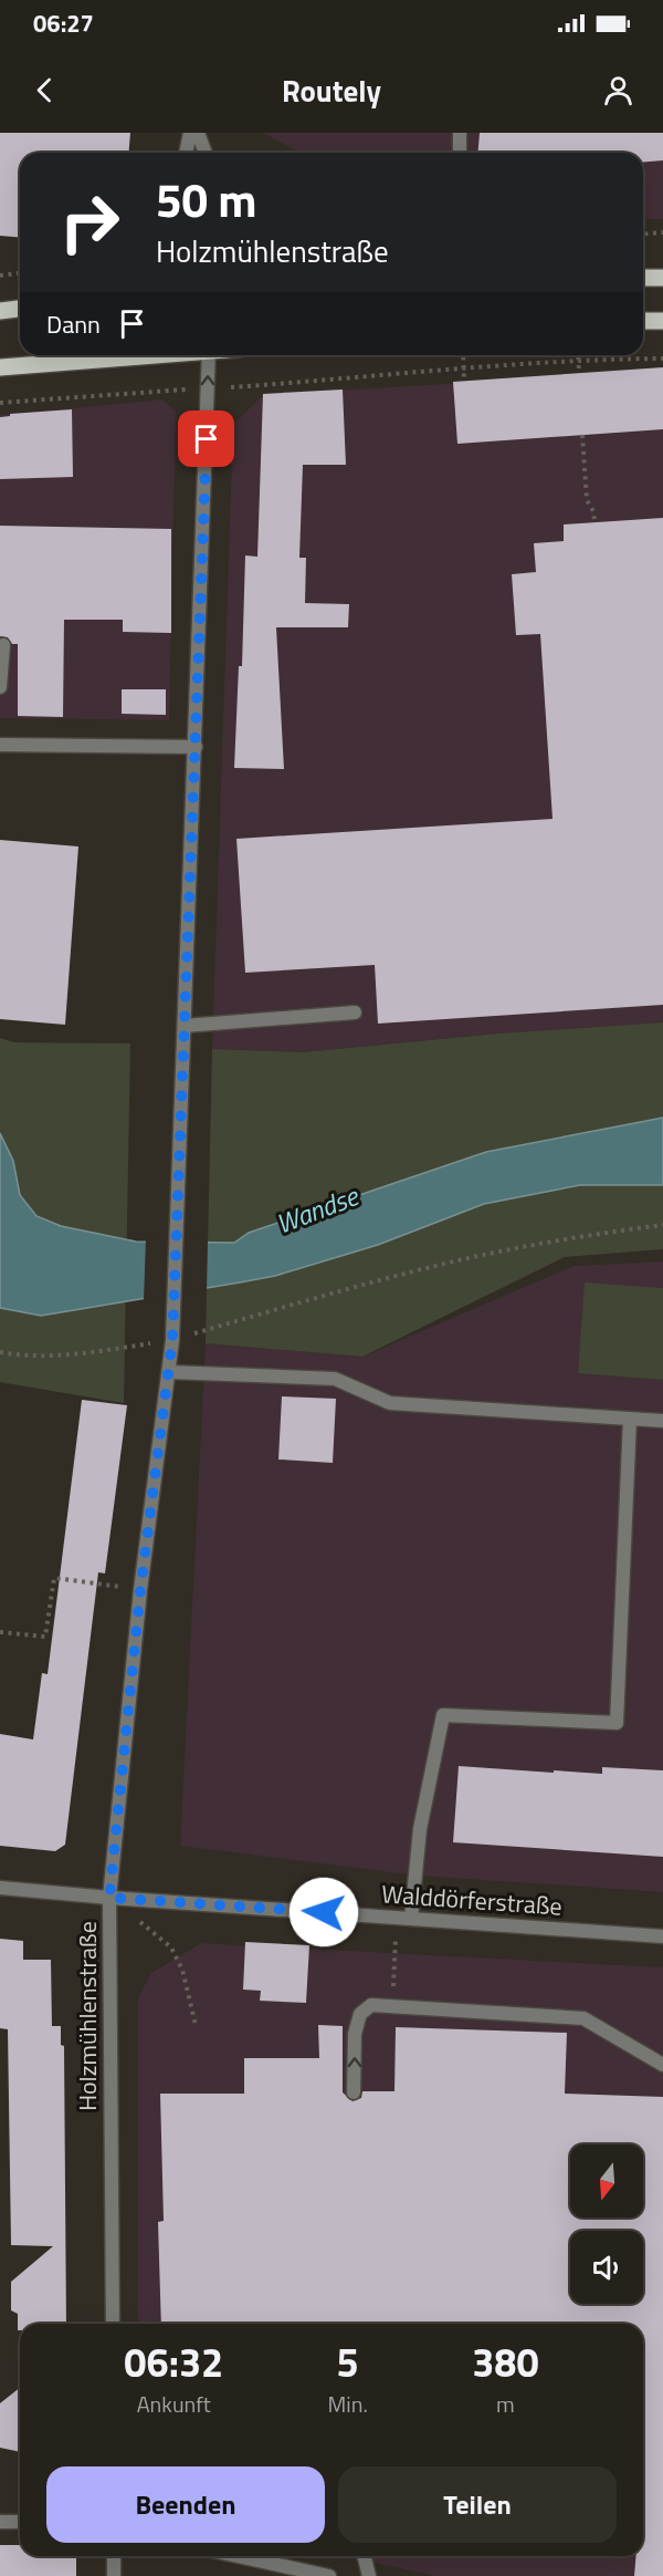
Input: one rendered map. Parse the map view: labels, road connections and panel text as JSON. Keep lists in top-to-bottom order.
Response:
{
  "streets": {
    "street": ["Walddörferstraße", "Holzmühlenstraße"]
  },
  "crossings": [
    ["Walddörferstraße", "Holzmühlenstraße"]
  ],
  "water": ["Wandse"],
  "north": "bottom",
  "page": {
    "status": "06:27",
    "header": "Routely",
    "turn": ["50 m", "Holzmühlenstraße"],
    "then": "Dann",
    "eta": [
      "06:32",
      "Ankunft",
      "5",
      "Min.",
      "380",
      "m"
    ],
    "buttons": ["Beenden", "Teilen"]
  }
}
